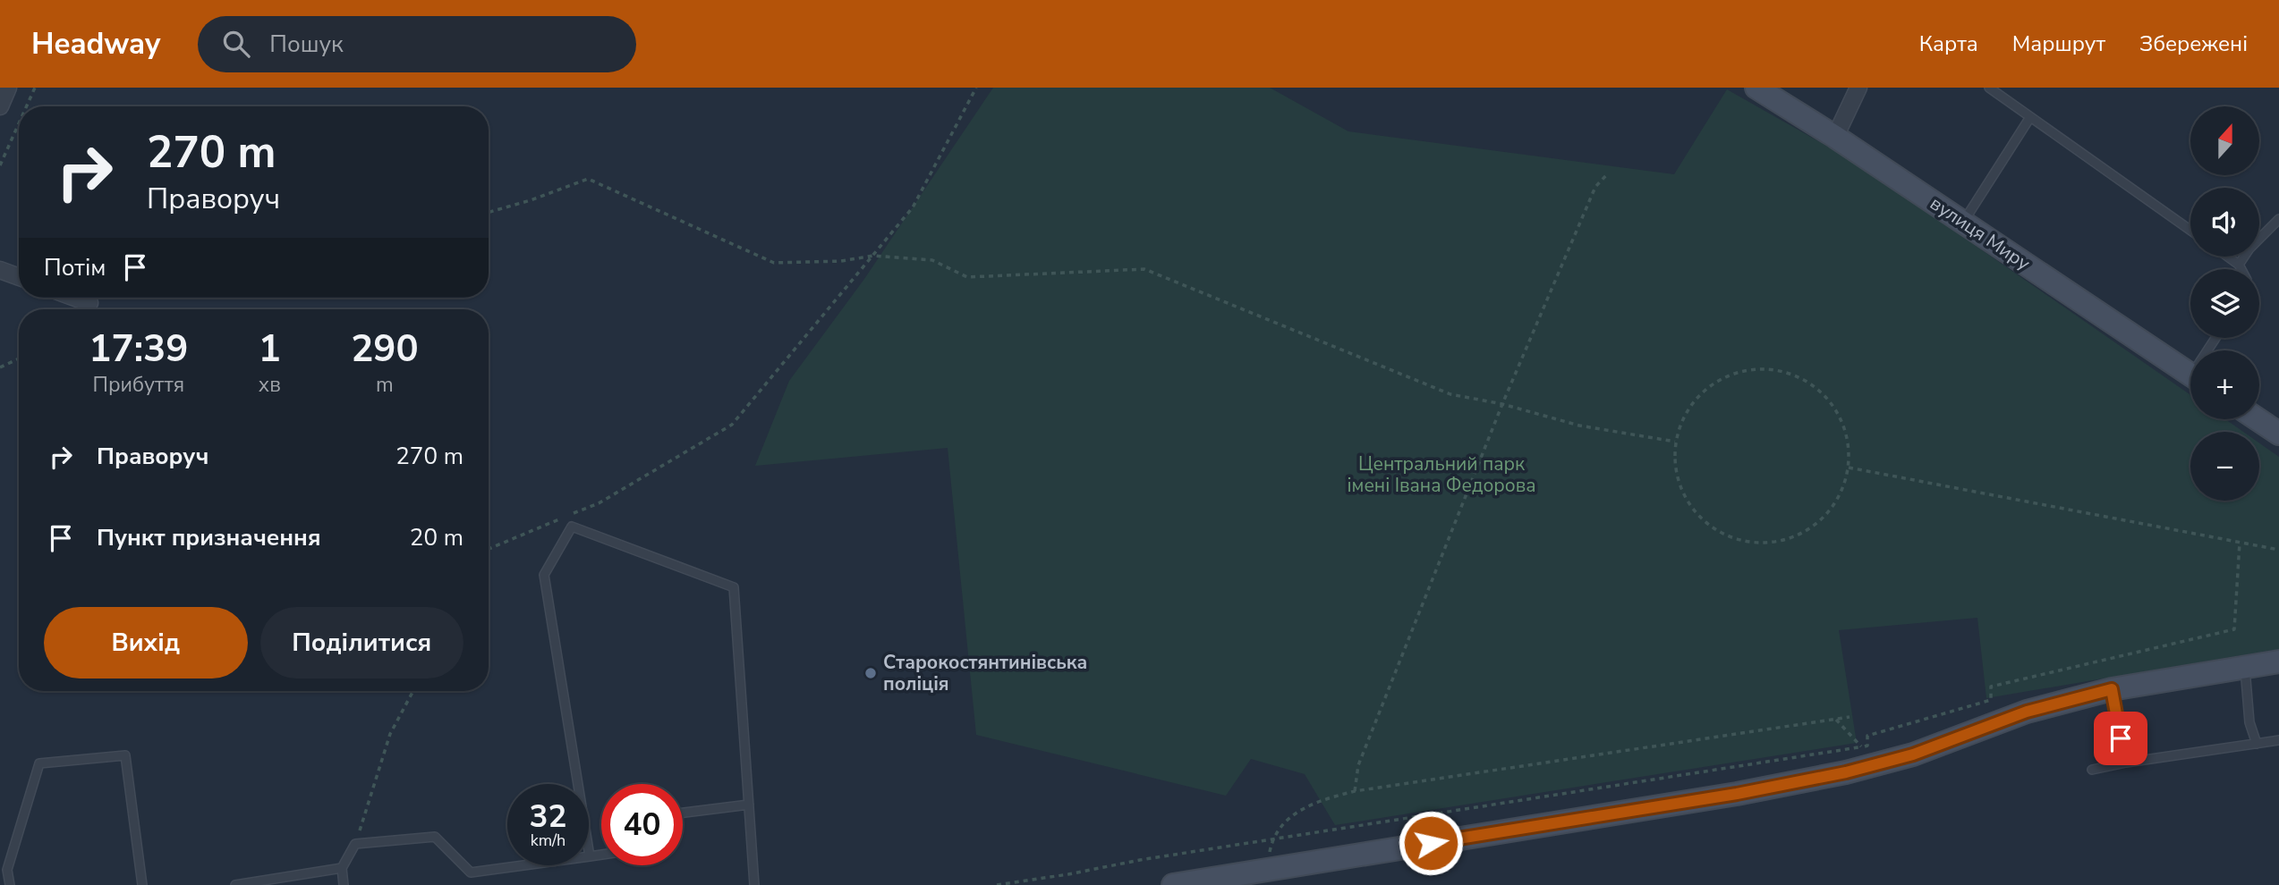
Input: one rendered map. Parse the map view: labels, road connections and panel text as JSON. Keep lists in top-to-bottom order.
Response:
{
  "streets": {
    "street": ["вулиця Миру"]
  },
  "parks": ["Центральний парк імені Івана Федорова"],
  "places": ["Старокостянтинівська поліція"],
  "north": "top",
  "page": {
    "header": "Headway",
    "search": "Пошук",
    "nav": ["Карта", "Маршрут", "Збережені"],
    "map_buttons": ["+", "−"],
    "turn": ["270 m", "Праворуч"],
    "then": "Потім",
    "eta": [
      "17:39",
      "Прибуття",
      "1",
      "хв",
      "290",
      "m"
    ],
    "list": [
      {
        "name": "Праворуч",
        "value": "270 m"
      },
      {
        "name": "Пункт призначення",
        "value": "20 m"
      }
    ],
    "buttons": ["Вихід", "Поділитися"],
    "speed": "32 km/h",
    "limit": "40"
  }
}
